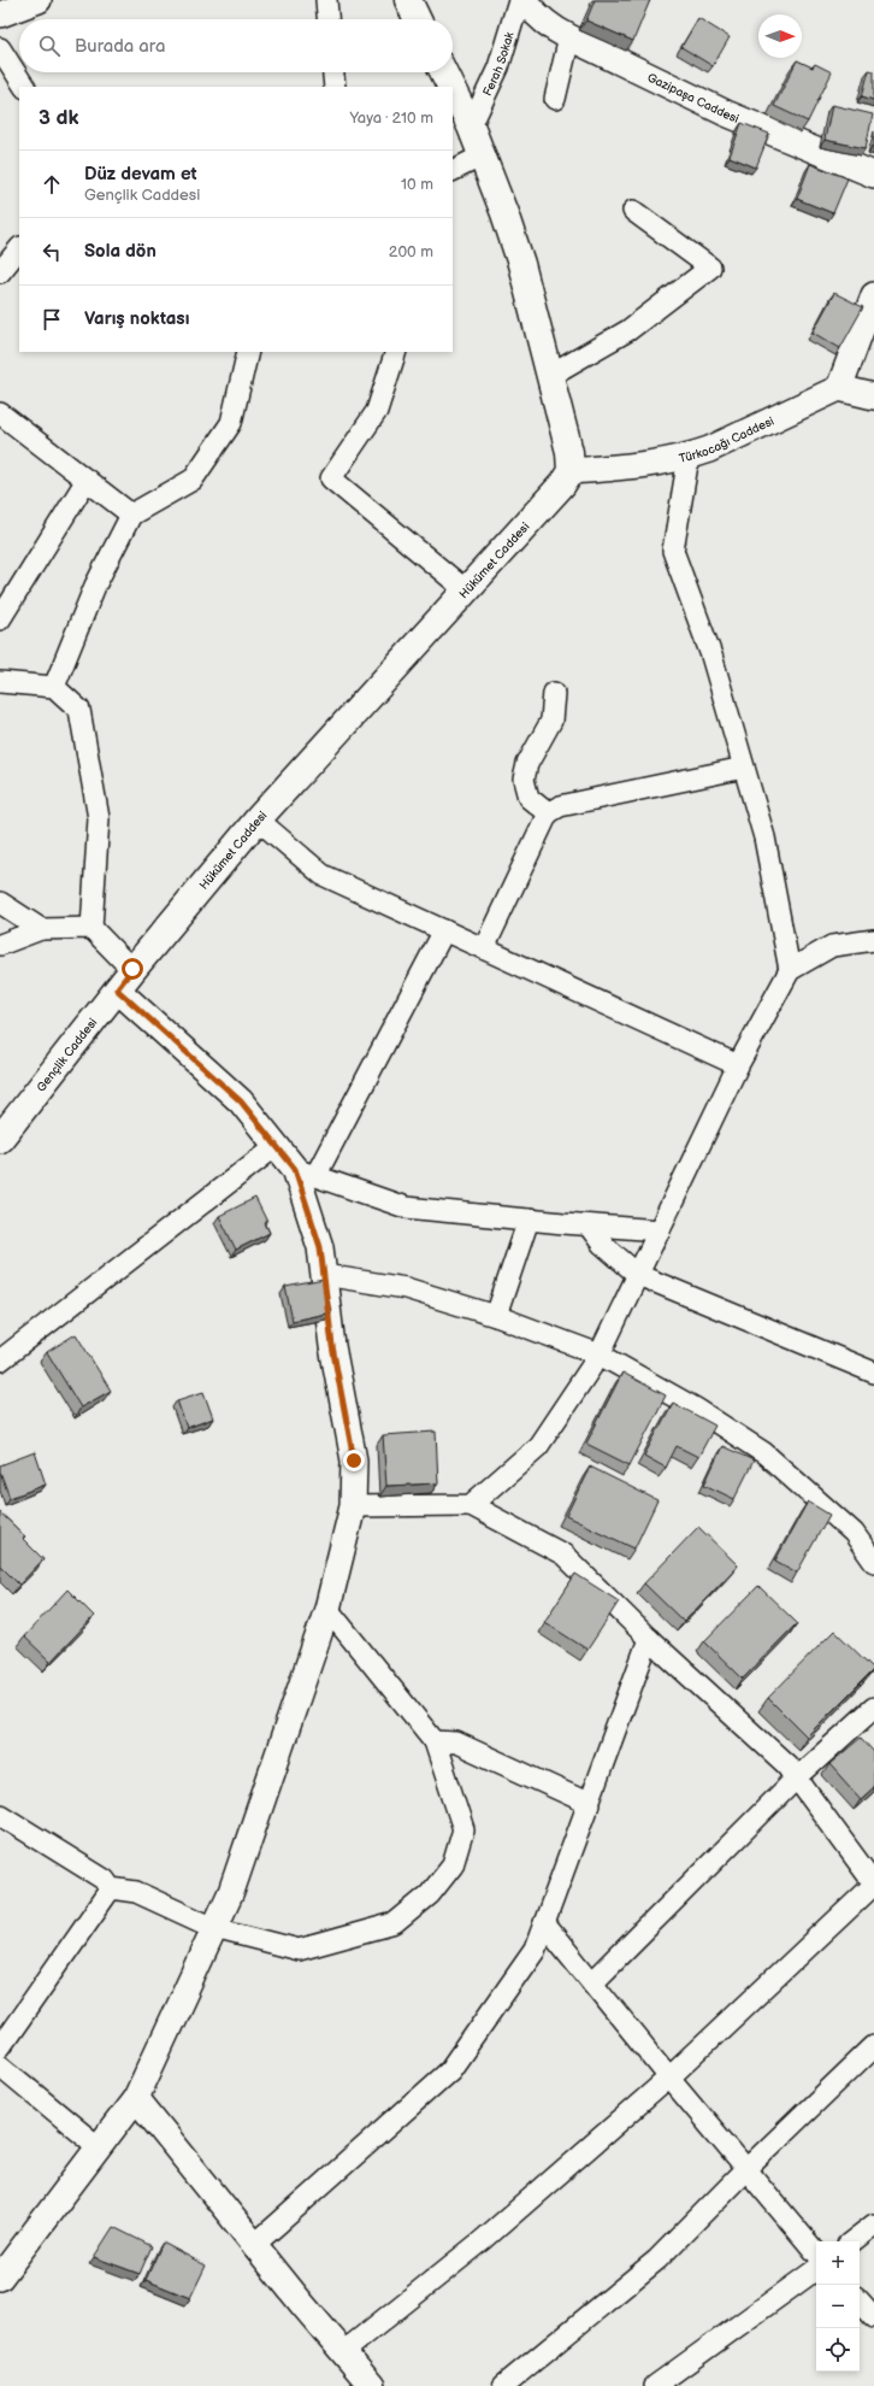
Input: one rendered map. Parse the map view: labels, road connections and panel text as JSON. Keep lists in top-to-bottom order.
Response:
{
  "streets": {
    "main road": ["Hükümet Caddesi", "Gençlik Caddesi"],
    "street": ["Ferah Sokak", "Gazipaşa Caddesi", "Türkocağı Caddesi"]
  },
  "crossings": [
    ["Türkocağı Caddesi", "Hükümet Caddesi"],
    ["Hükümet Caddesi", "Gençlik Caddesi"]
  ],
  "north": "right",
  "page": {
    "search": "Burada ara",
    "heading": ["3 dk", "Yaya · 210 m"],
    "list": [
      ["Düz devam et", "Gençlik Caddesi", "10 m"],
      ["Sola dön", "200 m"],
      "Varış noktası"
    ],
    "map_buttons": ["+", "−"]
  }
}
